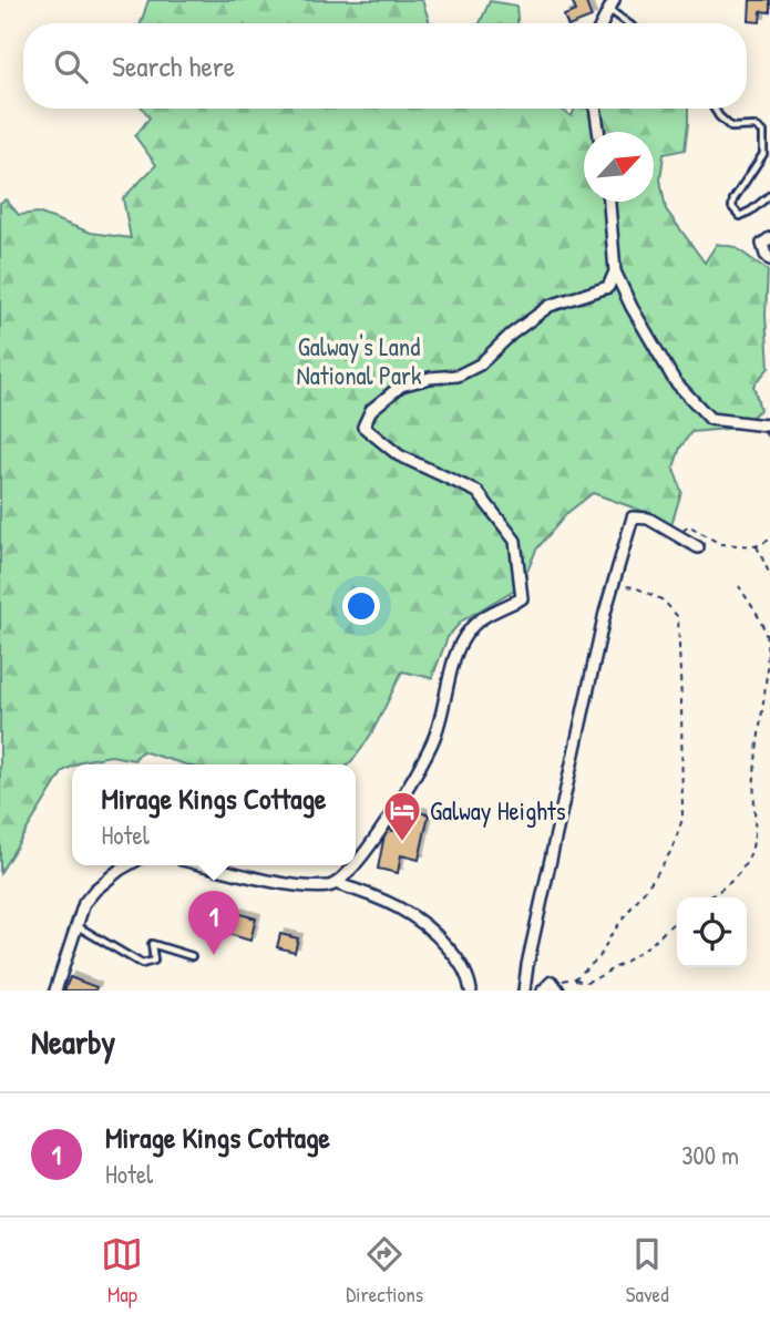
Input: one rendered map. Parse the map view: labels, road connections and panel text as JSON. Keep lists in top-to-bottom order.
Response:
{
  "parks": ["Galway's Land National Park"],
  "places": {
    "hotel": ["Galway Heights"]
  },
  "north": "top right",
  "page": {
    "search": "Search here",
    "popup": ["Mirage Kings Cottage", "Hotel"],
    "pins": "1",
    "heading": "Nearby",
    "list": [
      {
        "mark": "1",
        "name": "Mirage Kings Cottage",
        "note": "Hotel",
        "value": "300 m"
      }
    ],
    "nav": ["Map", "Directions", "Saved"]
  }
}
